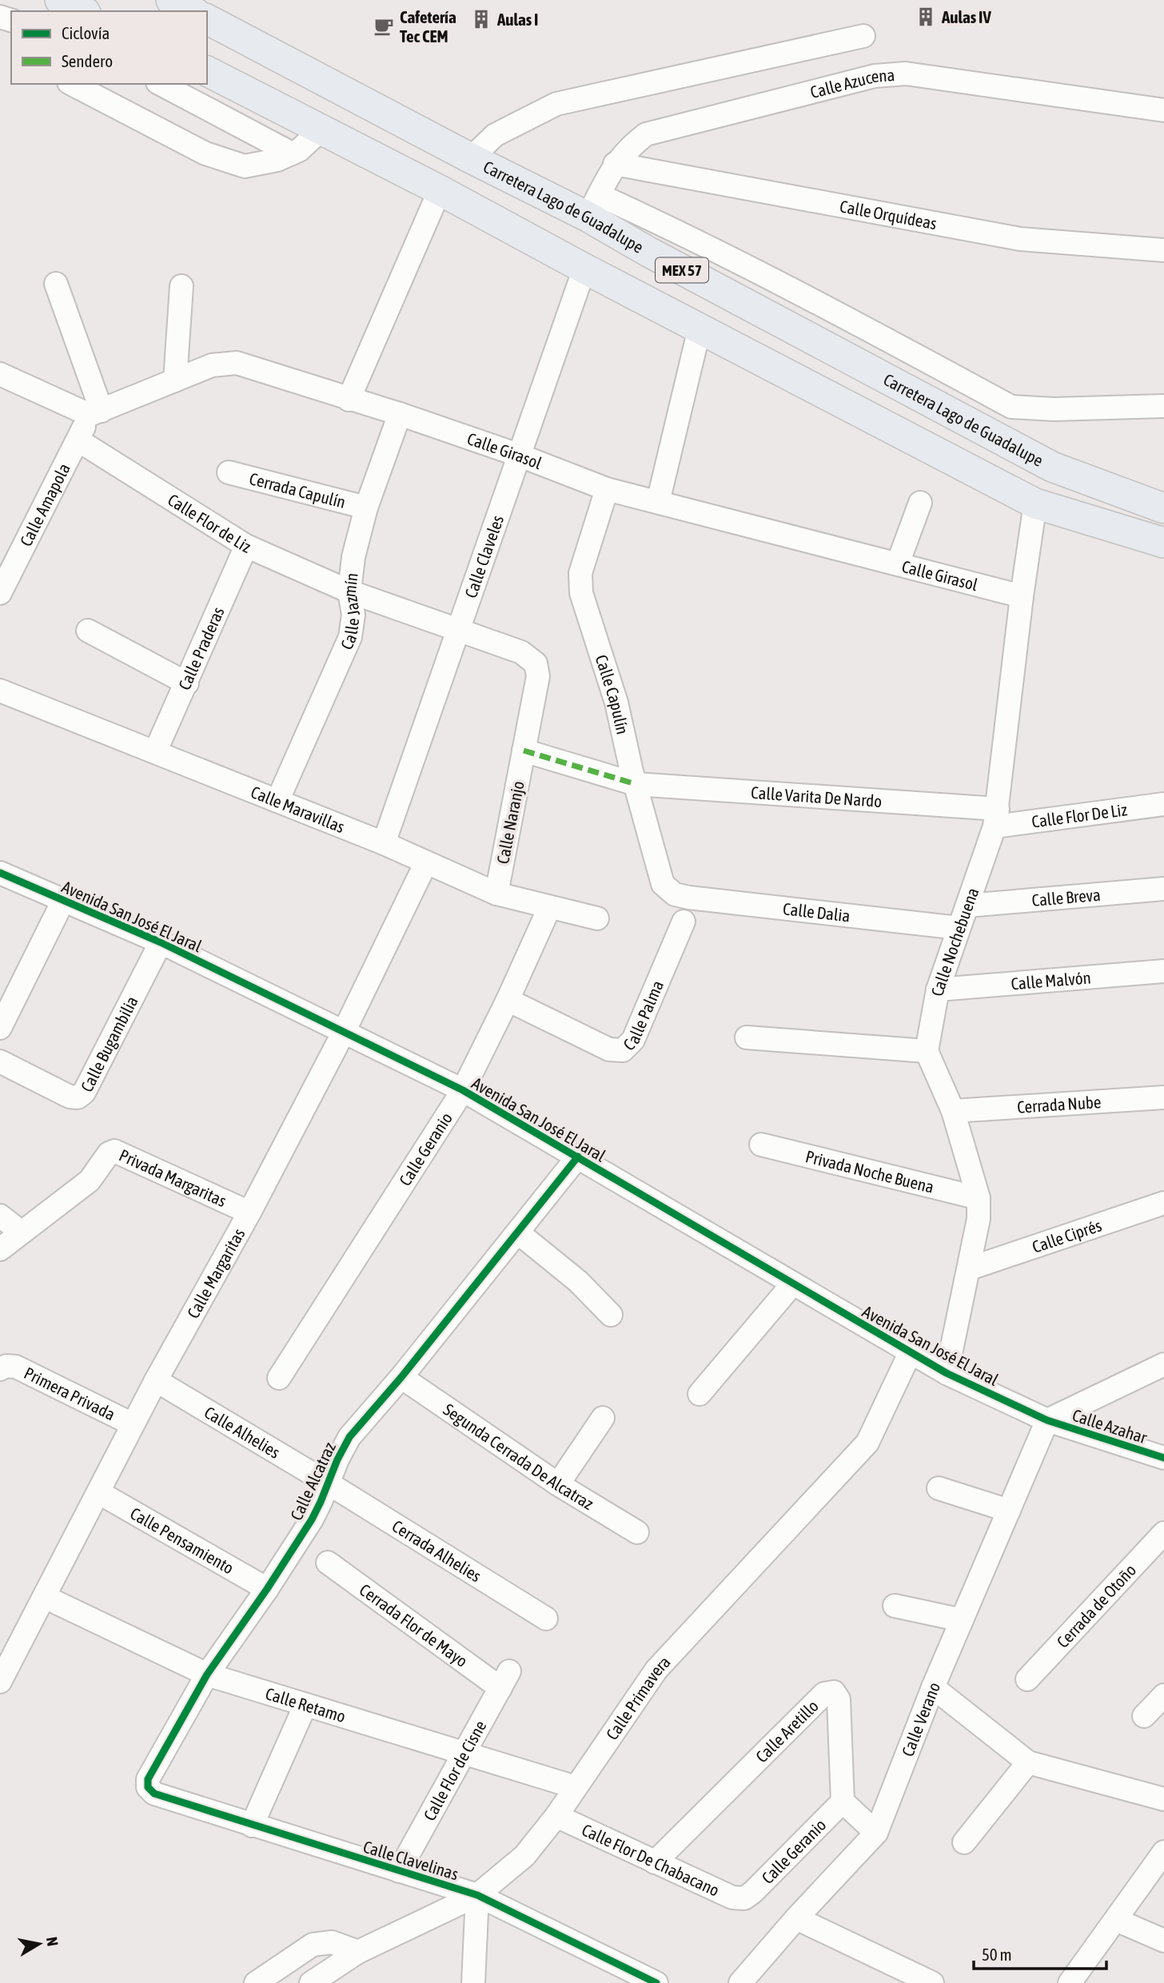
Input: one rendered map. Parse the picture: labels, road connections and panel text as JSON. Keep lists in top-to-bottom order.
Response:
{
  "streets": {
    "main road": ["Carretera Lago de Guadalupe", "MEX 57"],
    "street": [
      "Calle Azucena",
      "Calle Orquídeas",
      "Calle Girasol",
      "Cerrada Capulín",
      "Calle Amapola",
      "Calle Flor de Liz",
      "Calle Claveles",
      "Calle Jazmín",
      "Calle Praderas",
      "Calle Capulín",
      "Calle Varita De Nardo",
      "Calle Maravillas",
      "Calle Flor De Liz",
      "Calle Naranjo",
      "Calle Breva",
      "Calle Dalia",
      "Avenida San José El Jaral",
      "Calle Nochebuena",
      "Calle Malvón",
      "Calle Palma",
      "Calle Bugambilia",
      "Cerrada Nube",
      "Calle Geranio",
      "Privada Noche Buena",
      "Privada Margaritas",
      "Calle Ciprés",
      "Calle Margaritas",
      "Primera Privada",
      "Calle Azahar",
      "Calle Alhelies",
      "Segunda Cerrada De Alcatraz",
      "Calle Alcatraz",
      "Calle Pensamiento",
      "Cerrada Alhelies",
      "Cerrada de Otoño",
      "Cerrada Flor de Mayo",
      "Calle Primavera",
      "Calle Retamo",
      "Calle Verano",
      "Calle Aretillo",
      "Calle Flor de Cisne",
      "Calle Flor De Chabacano",
      "Calle Clavelinas"
    ]
  },
  "crossings": [
    ["Calle Azucena", "Carretera Lago de Guadalupe"],
    ["Calle Azucena", "Calle Orquídeas"],
    ["MEX 57", "Calle Claveles"],
    ["MEX 57", "Calle Nochebuena"],
    ["Calle Girasol", "Calle Amapola"],
    ["Calle Girasol", "Calle Claveles"],
    ["Calle Girasol", "Calle Jazmín"],
    ["Calle Girasol", "Calle Capulín"],
    ["Calle Girasol", "Calle Nochebuena"],
    ["Cerrada Capulín", "Calle Jazmín"],
    ["Calle Amapola", "Calle Flor de Liz"],
    ["Calle Flor de Liz", "Calle Claveles"],
    ["Calle Flor de Liz", "Calle Jazmín"],
    ["Calle Flor de Liz", "Calle Praderas"],
    ["Calle Flor de Liz", "Calle Naranjo"],
    ["Calle Claveles", "Calle Maravillas"],
    ["Calle Jazmín", "Calle Maravillas"],
    ["Calle Praderas", "Calle Maravillas"],
    ["Calle Capulín", "Calle Varita De Nardo"],
    ["Calle Capulín", "Calle Dalia"],
    ["Calle Varita De Nardo", "Calle Flor De Liz"],
    ["Calle Varita De Nardo", "Calle Nochebuena"],
    ["Calle Maravillas", "Calle Naranjo"],
    ["Calle Maravillas", "Calle Geranio"],
    ["Calle Maravillas", "Calle Margaritas"],
    ["Calle Flor De Liz", "Calle Nochebuena"],
    ["Calle Breva", "Calle Nochebuena"],
    ["Calle Dalia", "Calle Nochebuena"],
    ["Avenida San José El Jaral", "Calle Bugambilia"],
    ["Avenida San José El Jaral", "Calle Geranio"],
    ["Avenida San José El Jaral", "Calle Margaritas"],
    ["Avenida San José El Jaral", "Calle Azahar"],
    ["Avenida San José El Jaral", "Calle Alcatraz"],
    ["Avenida San José El Jaral", "Calle Primavera"],
    ["Avenida San José El Jaral", "Calle Verano"],
    ["Calle Nochebuena", "Calle Malvón"],
    ["Calle Palma", "Calle Geranio"],
    ["Calle Geranio", "Calle Aretillo"],
    ["Calle Geranio", "Calle Flor De Chabacano"],
    ["Privada Margaritas", "Calle Margaritas"],
    ["Calle Margaritas", "Primera Privada"],
    ["Calle Margaritas", "Calle Alhelies"],
    ["Calle Margaritas", "Calle Pensamiento"],
    ["Calle Margaritas", "Calle Retamo"],
    ["Calle Azahar", "Calle Verano"],
    ["Calle Alhelies", "Calle Alcatraz"],
    ["Calle Alhelies", "Cerrada Alhelies"],
    ["Segunda Cerrada De Alcatraz", "Calle Alcatraz"],
    ["Calle Alcatraz", "Calle Pensamiento"],
    ["Calle Alcatraz", "Cerrada Alhelies"],
    ["Calle Alcatraz", "Calle Retamo"],
    ["Calle Alcatraz", "Calle Clavelinas"],
    ["Cerrada Flor de Mayo", "Calle Flor de Cisne"],
    ["Calle Primavera", "Calle Retamo"],
    ["Calle Primavera", "Calle Flor De Chabacano"],
    ["Calle Primavera", "Calle Clavelinas"],
    ["Calle Retamo", "Calle Flor de Cisne"],
    ["Calle Aretillo", "Calle Flor De Chabacano"],
    ["Calle Flor de Cisne", "Calle Clavelinas"]
  ],
  "places": {
    "building": ["Aulas IV", "Aulas I"],
    "cafe": ["Cafetería Tec CEM"]
  },
  "legend": ["Ciclovía", "Sendero"],
  "scale_bar": "50 m",
  "north": "right"
}
